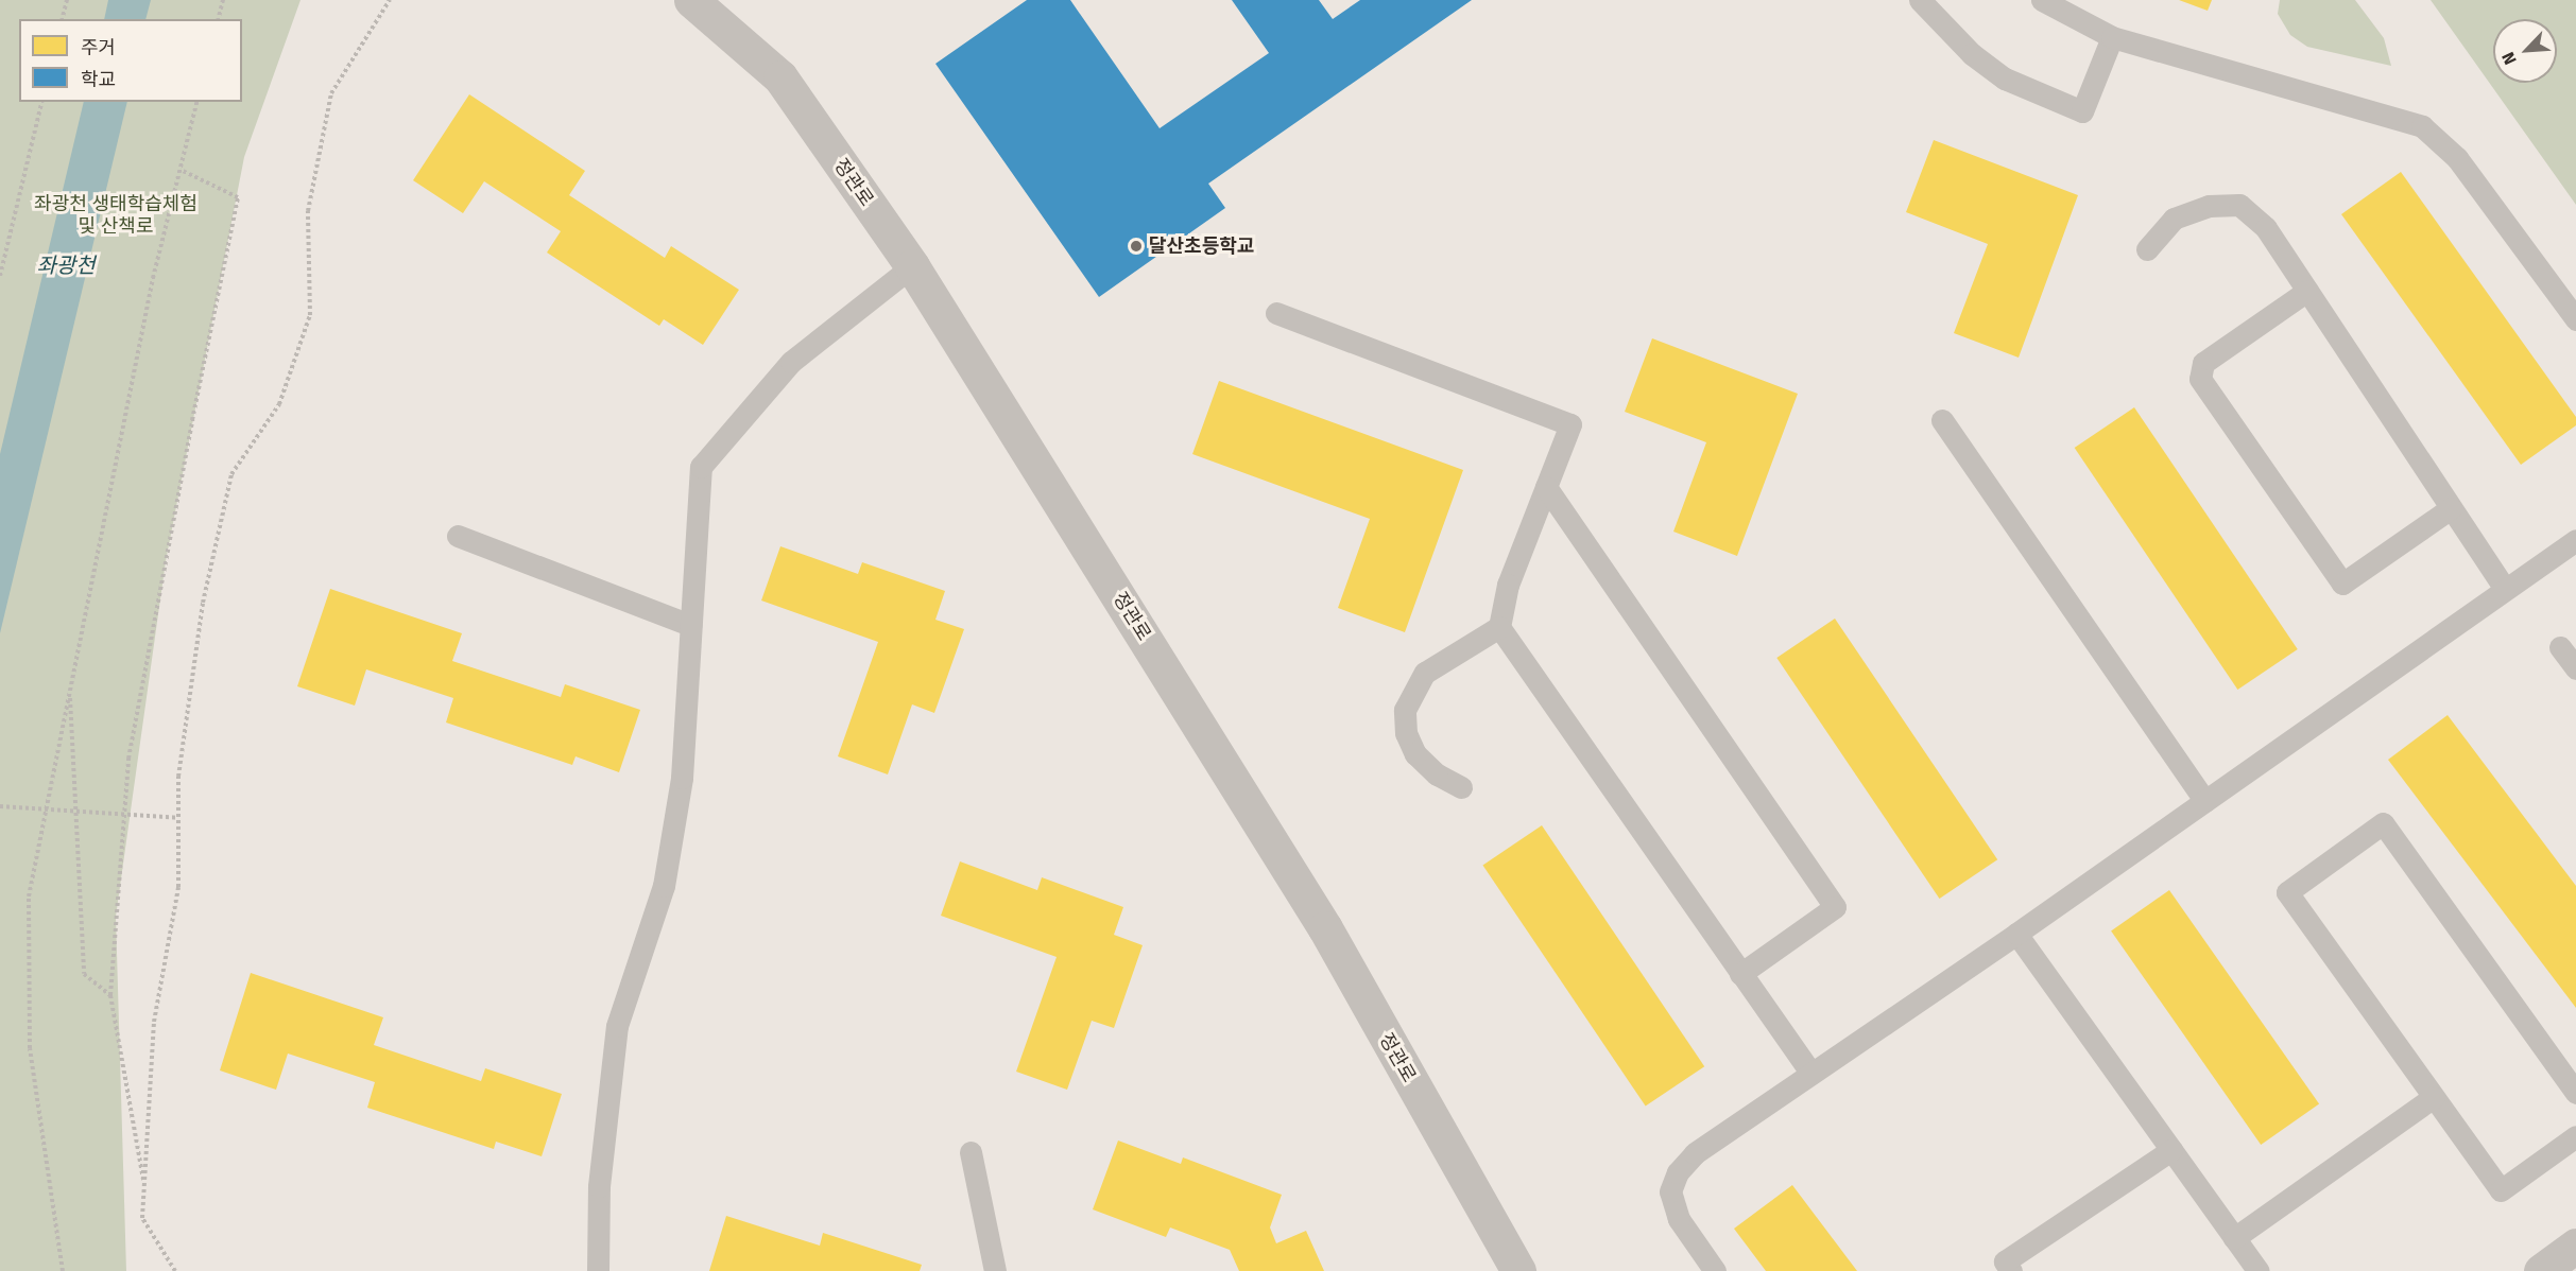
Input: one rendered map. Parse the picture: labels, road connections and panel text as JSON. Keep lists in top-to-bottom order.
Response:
{
  "streets": {
    "street": ["정관로"]
  },
  "water": ["좌광천"],
  "parks": ["좌광천 생태학습체험 및 산책로"],
  "places": ["달산초등학교"],
  "legend": ["주거", "학교"],
  "north": "bottom left"
}
